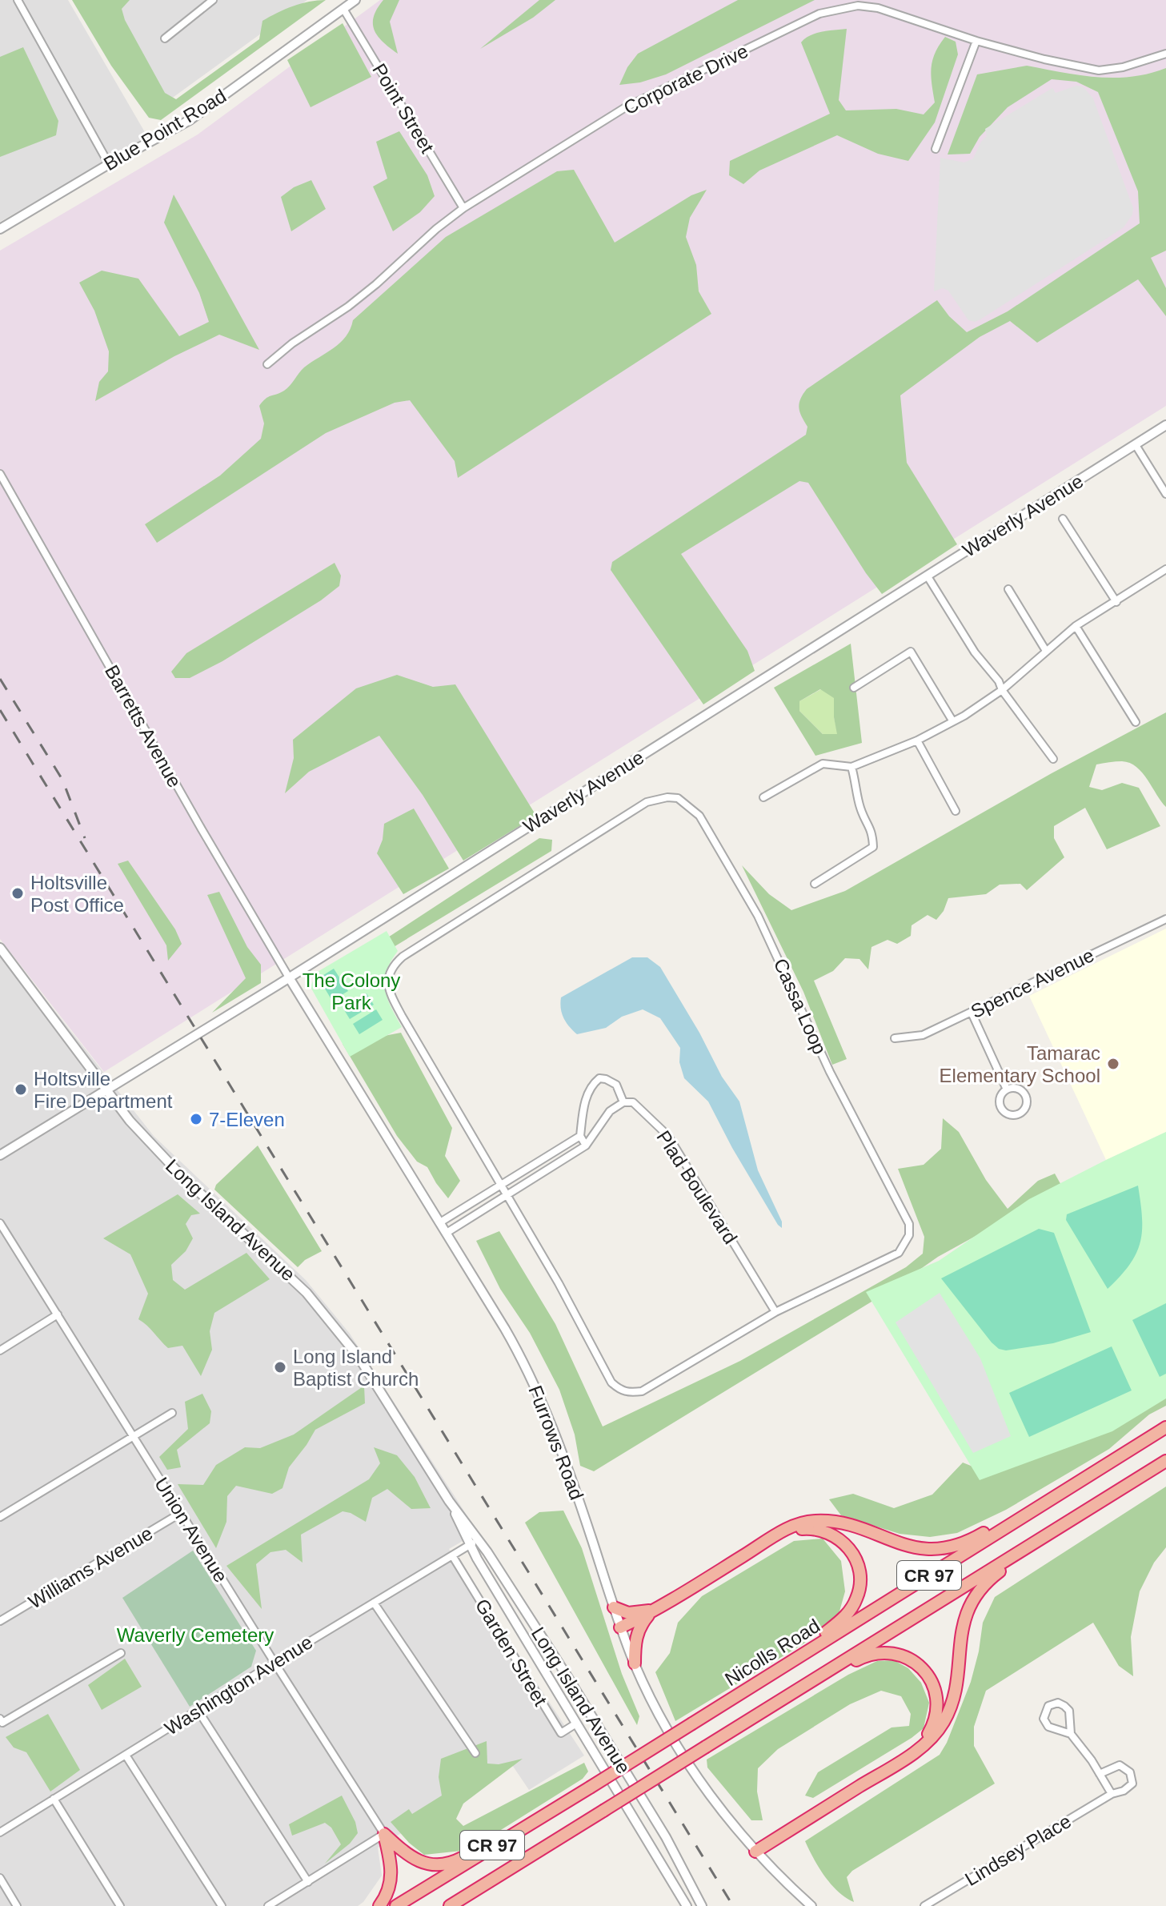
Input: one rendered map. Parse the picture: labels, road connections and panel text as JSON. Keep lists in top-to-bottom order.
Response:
{
  "streets": {
    "highway": ["CR 97", "Nicolls Road"],
    "street": [
      "Corporate Drive",
      "Point Street",
      "Blue Point Road",
      "Waverly Avenue",
      "Barretts Avenue",
      "Spence Avenue",
      "Cassa Loop",
      "Plad Boulevard",
      "Long Island Avenue",
      "Furrows Road",
      "Union Avenue",
      "Williams Avenue",
      "Garden Street",
      "Washington Avenue",
      "Lindsey Place"
    ]
  },
  "crossings": [
    ["Corporate Drive", "Point Street"],
    ["Point Street", "Blue Point Road"],
    ["Waverly Avenue", "Barretts Avenue"],
    ["Waverly Avenue", "Long Island Avenue"],
    ["Waverly Avenue", "Furrows Road"],
    ["Barretts Avenue", "Furrows Road"],
    ["Cassa Loop", "Plad Boulevard"],
    ["Long Island Avenue", "Garden Street"],
    ["Long Island Avenue", "Washington Avenue"],
    ["Union Avenue", "Williams Avenue"],
    ["Union Avenue", "Washington Avenue"],
    ["Garden Street", "Washington Avenue"]
  ],
  "parks": ["The Colony Park", "Waverly Cemetery"],
  "places": [
    "Holtsville Post Office",
    "Tamarac Elementary School",
    "Holtsville Fire Department",
    "7-Eleven",
    "Long Island Baptist Church"
  ]
}
